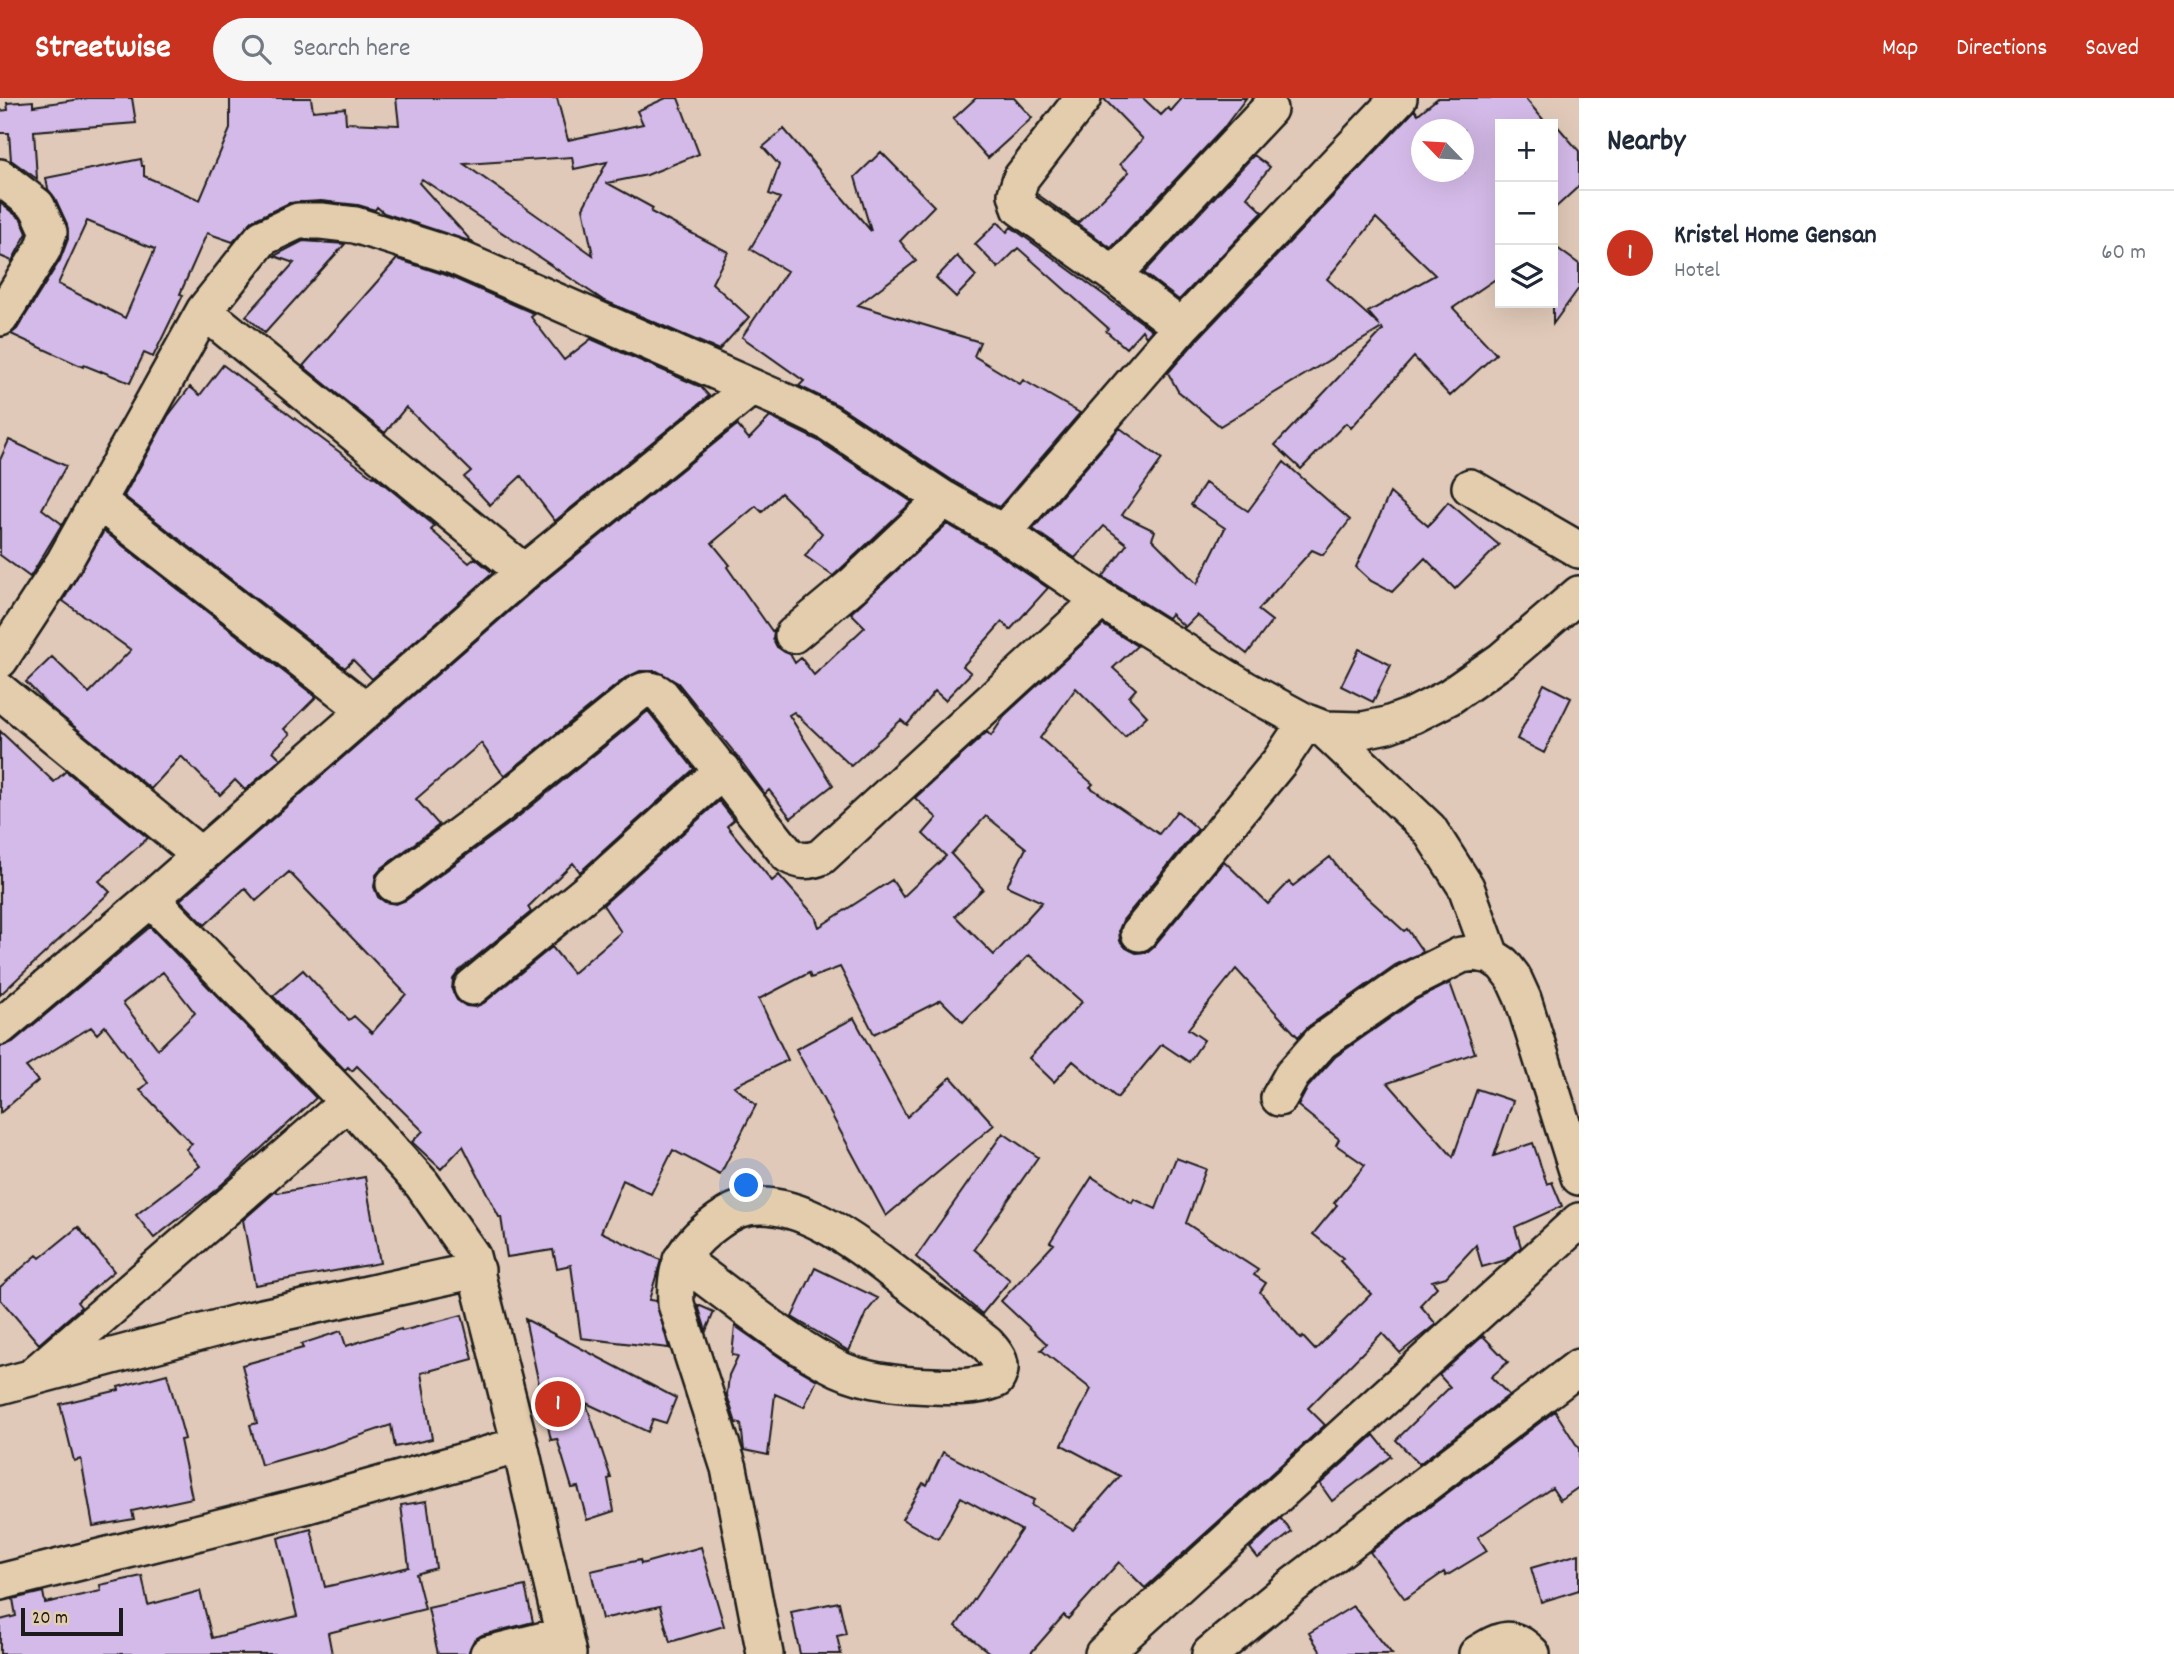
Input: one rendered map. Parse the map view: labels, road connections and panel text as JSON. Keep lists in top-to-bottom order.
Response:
{
  "scale_bar": "20 m",
  "north": "top left",
  "page": {
    "header": "Streetwise",
    "search": "Search here",
    "nav": ["Map", "Directions", "Saved"],
    "heading": "Nearby",
    "map_buttons": ["+", "−"],
    "list": [
      {
        "mark": "1",
        "name": "Kristel Home Gensan",
        "note": "Hotel",
        "value": "60 m"
      }
    ],
    "pins": "1",
    "scale": "20 m"
  }
}
